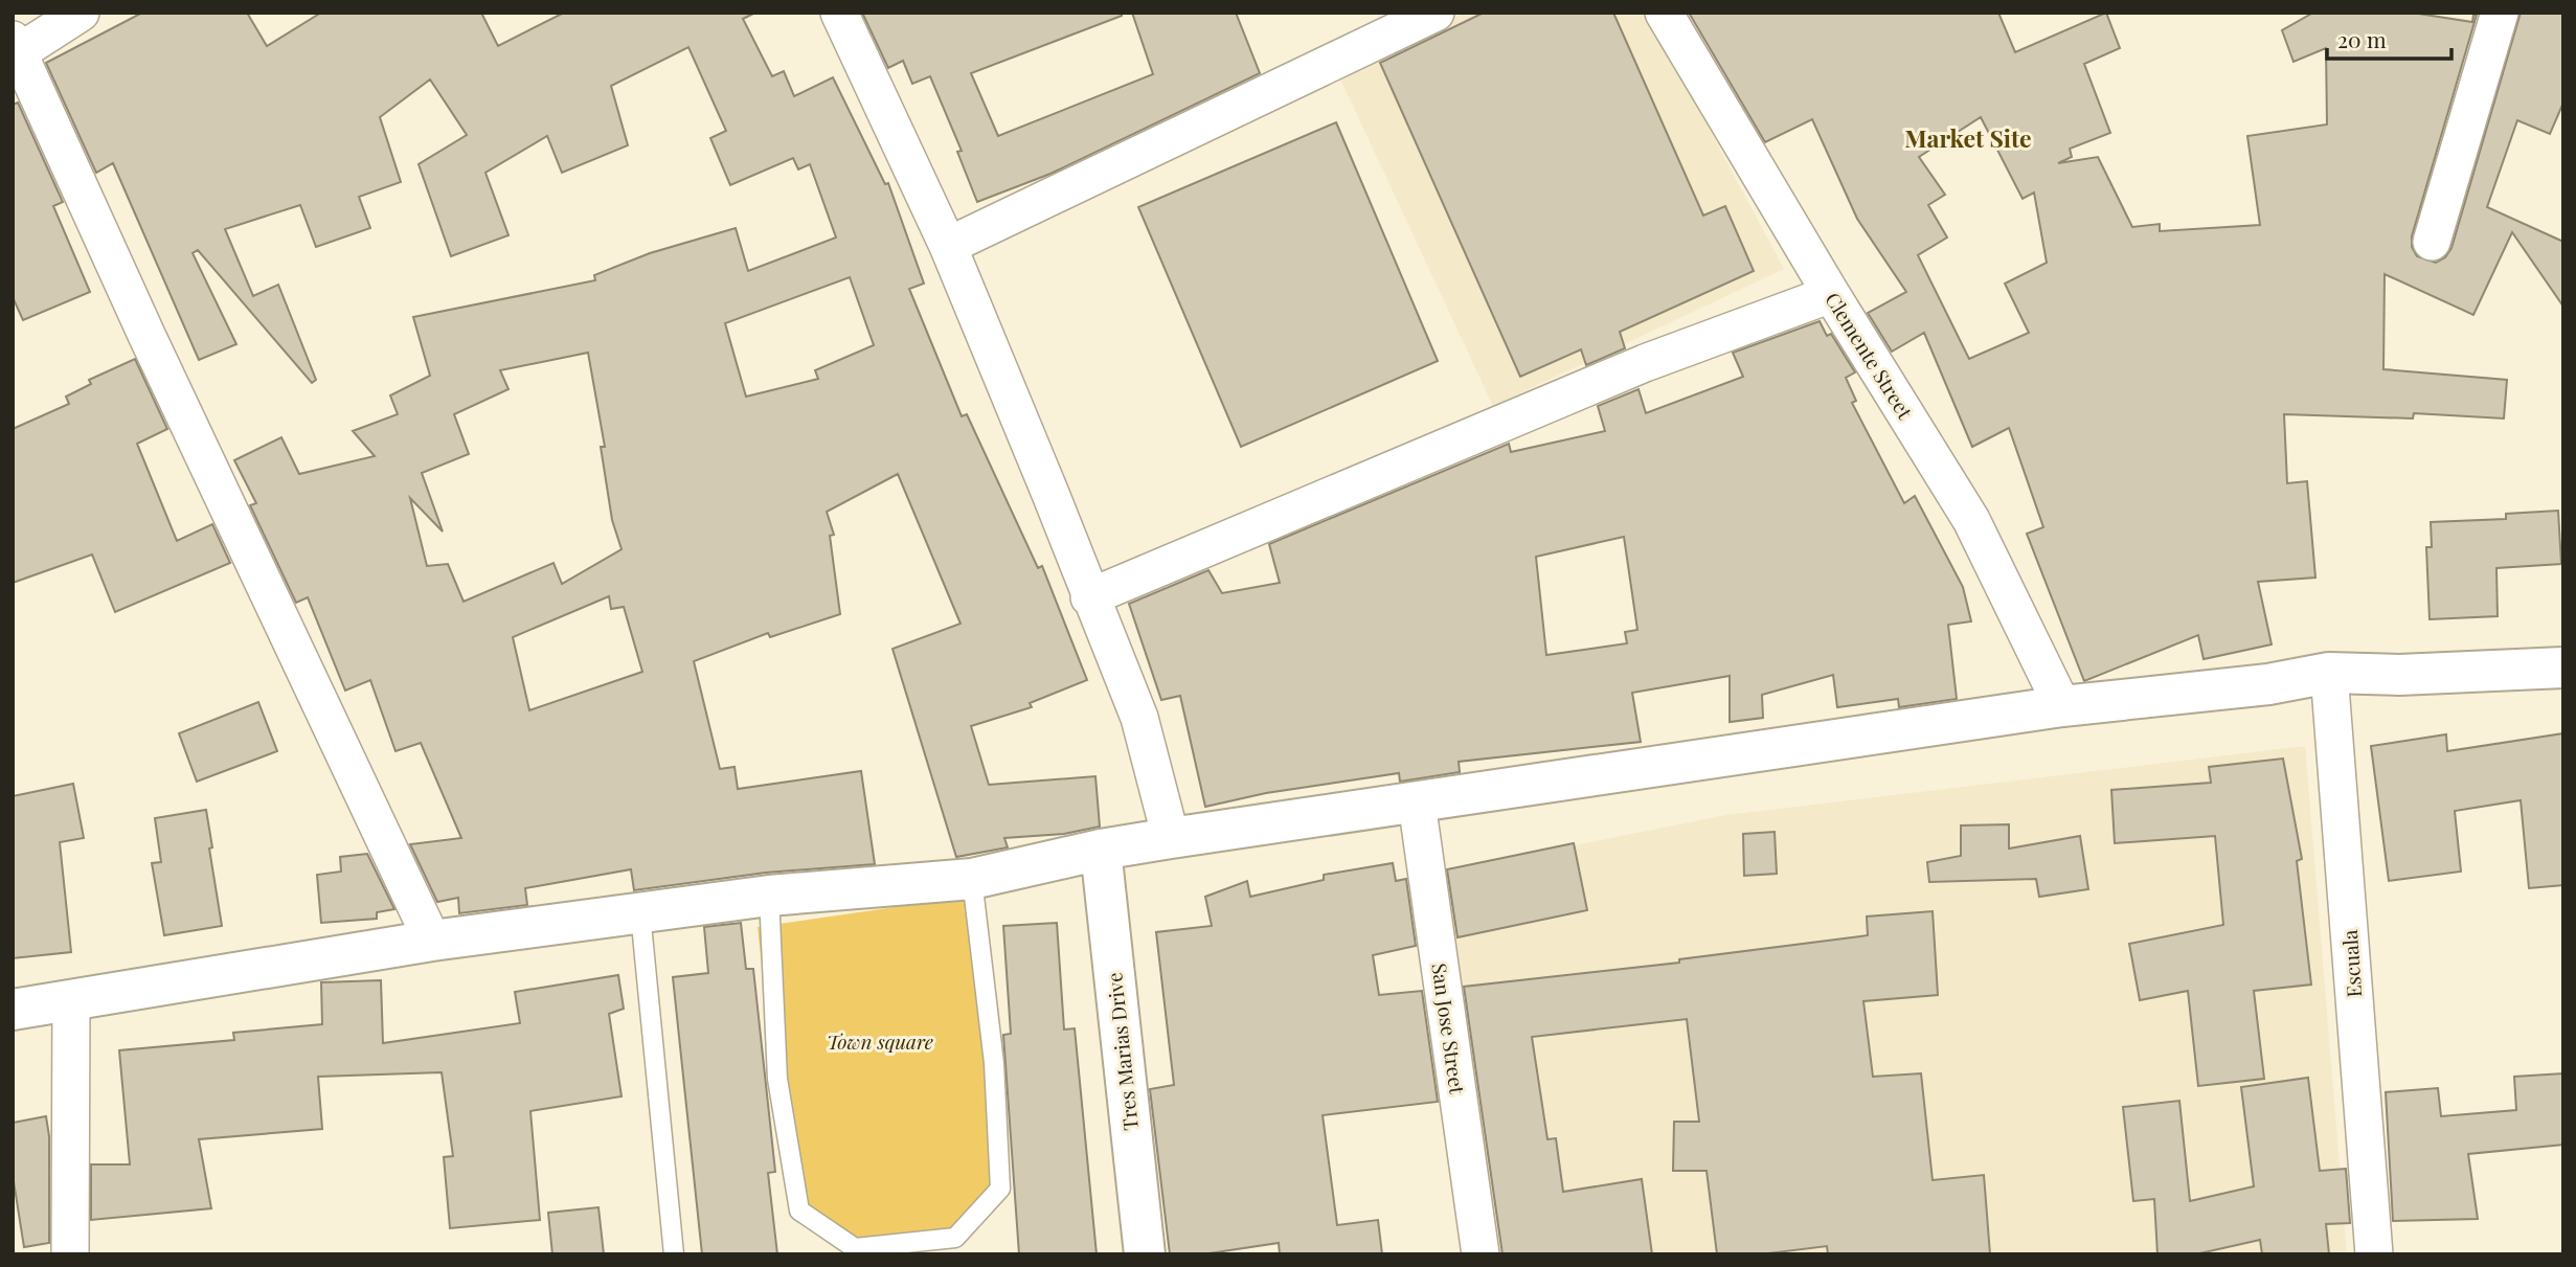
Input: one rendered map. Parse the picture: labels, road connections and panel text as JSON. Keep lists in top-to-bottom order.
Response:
{
  "streets": {
    "main road": ["Tres Marias Drive"],
    "street": ["Clemente Street", "Escuala", "San Jose Street"]
  },
  "districts": ["Market Site"],
  "parks": ["Town square"],
  "scale_bar": "20 m"
}
